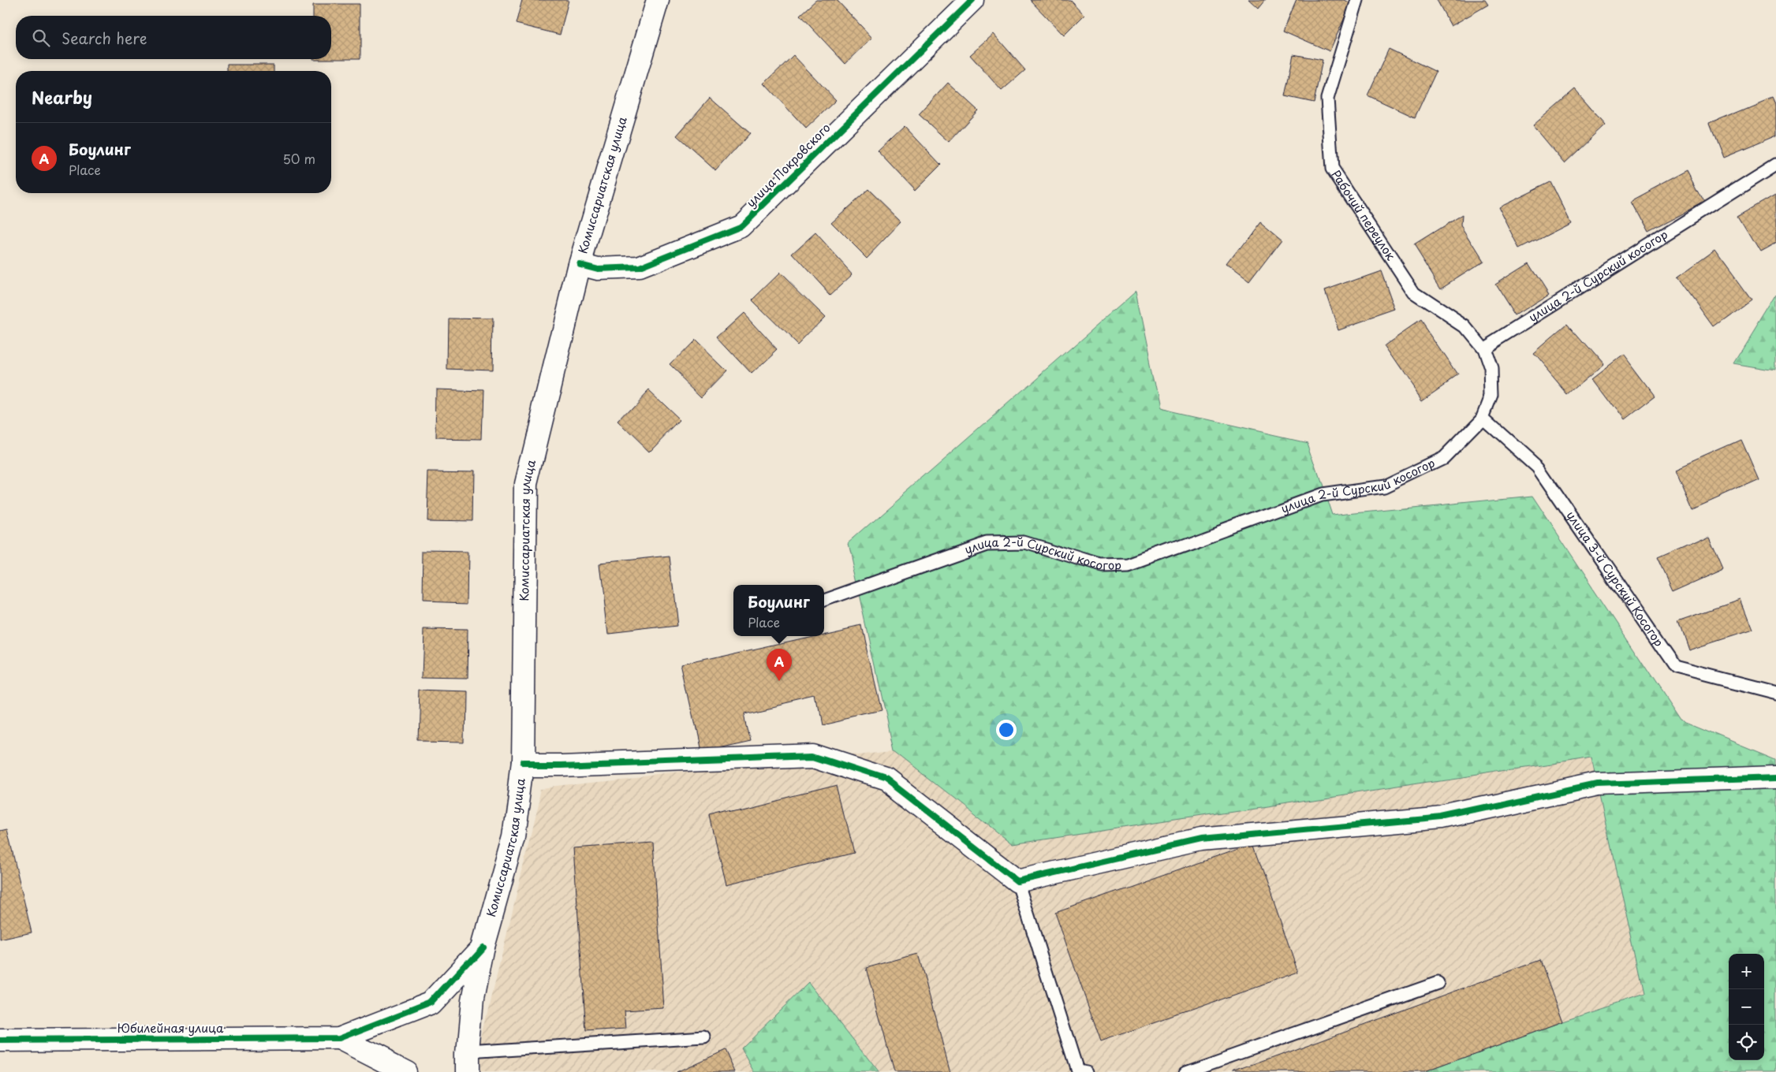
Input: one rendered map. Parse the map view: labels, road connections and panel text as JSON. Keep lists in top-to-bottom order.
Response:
{
  "streets": {
    "street": ["улица Покровского", "Комиссариатская улица", "Юбилейная улица"],
    "lane": ["Рабочий переулок", "улица 2-й Сурский косогор", "улица 3-й Сурский Косогор"]
  },
  "crossings": [
    ["улица Покровского", "Комиссариатская улица"],
    ["Рабочий переулок", "улица 2-й Сурский косогор"],
    ["улица 2-й Сурский косогор", "улица 3-й Сурский Косогор"]
  ],
  "page": {
    "search": "Search here",
    "heading": "Nearby",
    "list": [
      {
        "mark": "A",
        "name": "Боулинг",
        "note": "Place",
        "value": "50 m"
      }
    ],
    "popup": ["Боулинг", "Place"],
    "pins": "A",
    "map_buttons": ["+", "−"]
  }
}
